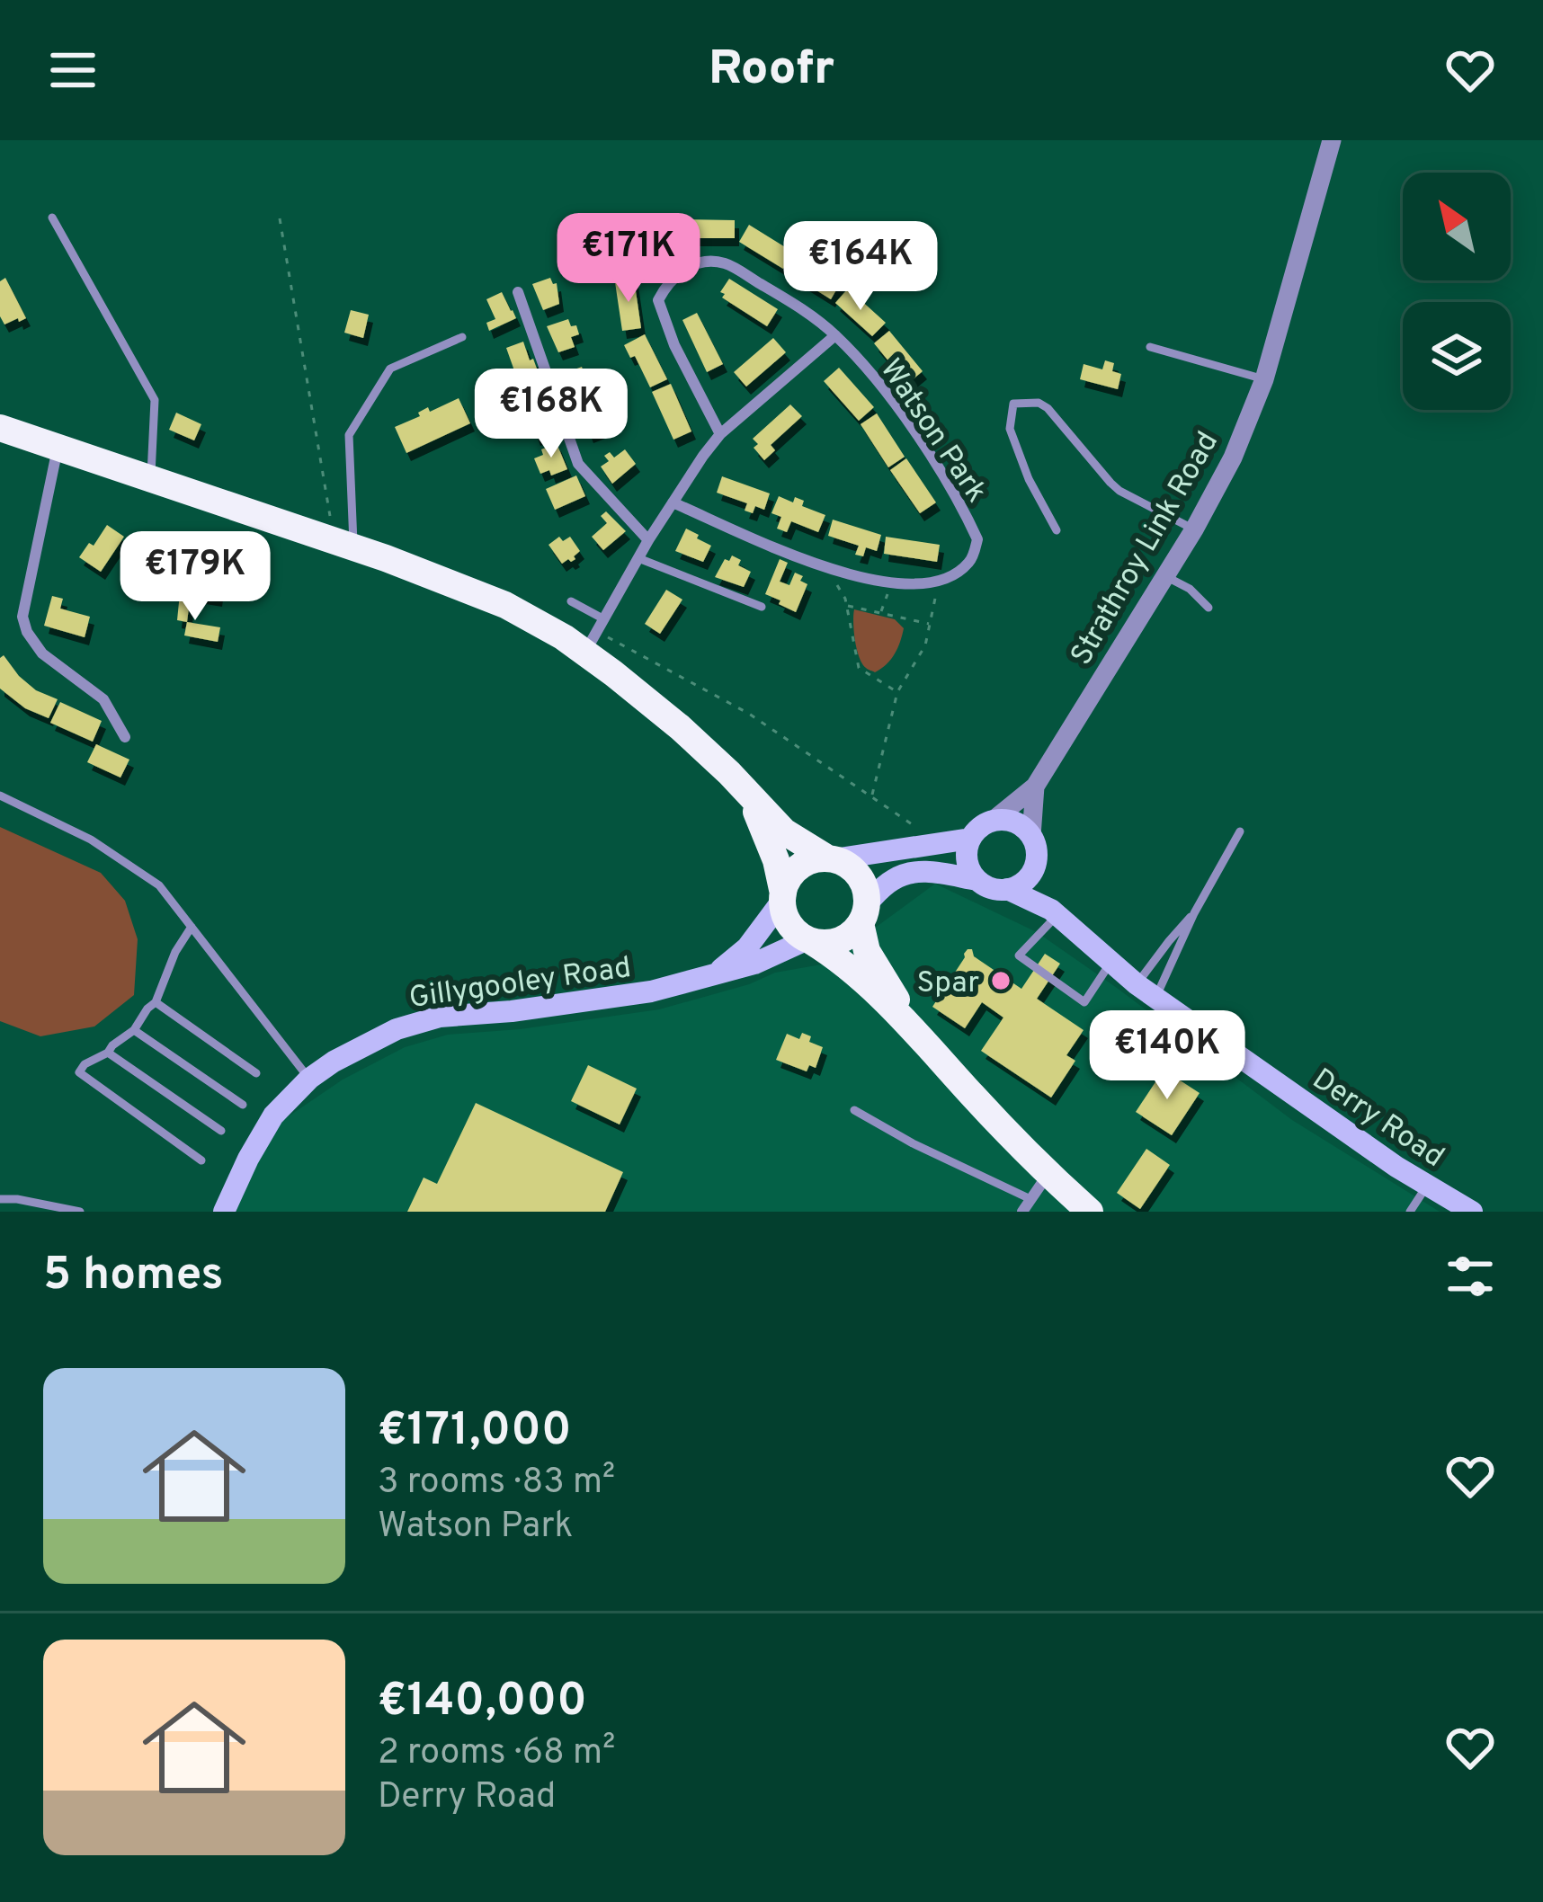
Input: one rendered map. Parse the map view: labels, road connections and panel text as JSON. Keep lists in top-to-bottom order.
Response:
{
  "streets": {
    "main road": ["Gillygooley Road", "Derry Road"],
    "street": ["Watson Park", "Strathroy Link Road"]
  },
  "crossings": [
    ["Strathroy Link Road", "Derry Road"]
  ],
  "places": ["Spar"],
  "north": "top left",
  "page": {
    "header": "Roofr",
    "price": [
      "€171K",
      "€164K",
      "€168K",
      "€179K",
      "€140K"
    ],
    "heading": "5 homes",
    "list": [
      {
        "name": "€171,000",
        "note": "3 rooms · 83 m² · Watson Park"
      },
      {
        "name": "€140,000",
        "note": "2 rooms · 68 m² · Derry Road"
      }
    ]
  }
}
